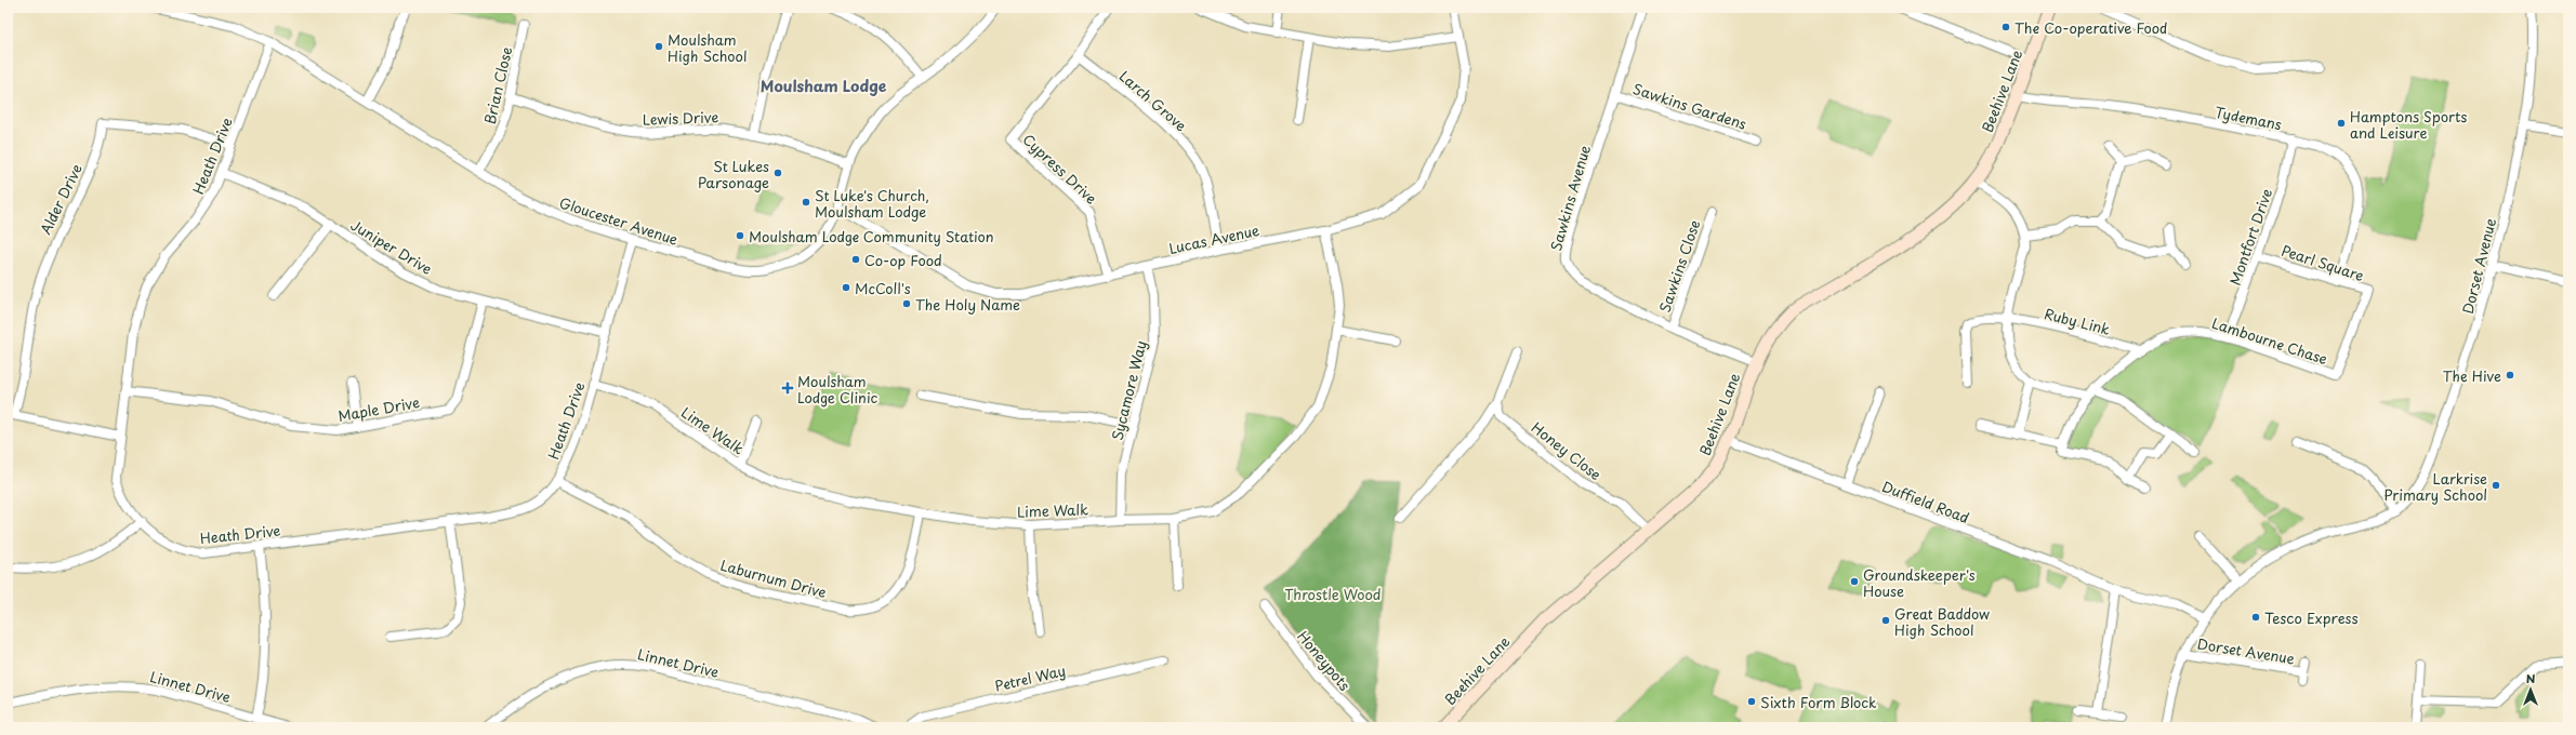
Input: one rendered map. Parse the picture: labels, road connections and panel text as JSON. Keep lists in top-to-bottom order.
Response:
{
  "streets": {
    "main road": ["Beehive Lane"],
    "street": [
      "Brian Close",
      "Larch Grove",
      "Sawkins Gardens",
      "Lewis Drive",
      "Tydemans",
      "Heath Drive",
      "Cypress Drive",
      "Sawkins Avenue",
      "Alder Drive",
      "Gloucester Avenue",
      "Montfort Drive",
      "Lucas Avenue",
      "Juniper Drive",
      "Pearl Square",
      "Sawkins Close",
      "Dorset Avenue",
      "Ruby Link",
      "Lambourne Chase",
      "Sycamore Way",
      "Maple Drive",
      "Lime Walk",
      "Honey Close",
      "Duffield Road",
      "Laburnum Drive",
      "Honeypots",
      "Linnet Drive",
      "Petrel Way"
    ]
  },
  "crossings": [
    ["Brian Close", "Lewis Drive"],
    ["Brian Close", "Gloucester Avenue"],
    ["Beehive Lane", "Tydemans"],
    ["Beehive Lane", "Sawkins Avenue"],
    ["Beehive Lane", "Honey Close"],
    ["Beehive Lane", "Duffield Road"],
    ["Larch Grove", "Cypress Drive"],
    ["Larch Grove", "Lucas Avenue"],
    ["Sawkins Gardens", "Sawkins Avenue"],
    ["Lewis Drive", "Gloucester Avenue"],
    ["Tydemans", "Montfort Drive"],
    ["Tydemans", "Pearl Square"],
    ["Heath Drive", "Alder Drive"],
    ["Heath Drive", "Gloucester Avenue"],
    ["Heath Drive", "Juniper Drive"],
    ["Heath Drive", "Maple Drive"],
    ["Heath Drive", "Lime Walk"],
    ["Heath Drive", "Laburnum Drive"],
    ["Cypress Drive", "Lucas Avenue"],
    ["Sawkins Avenue", "Sawkins Close"],
    ["Gloucester Avenue", "Lucas Avenue"],
    ["Montfort Drive", "Pearl Square"],
    ["Montfort Drive", "Lambourne Chase"],
    ["Lucas Avenue", "Sycamore Way"],
    ["Lucas Avenue", "Lime Walk"],
    ["Juniper Drive", "Maple Drive"],
    ["Pearl Square", "Lambourne Chase"],
    ["Dorset Avenue", "Duffield Road"],
    ["Ruby Link", "Lambourne Chase"],
    ["Sycamore Way", "Lime Walk"],
    ["Lime Walk", "Laburnum Drive"]
  ],
  "districts": ["Moulsham Lodge"],
  "parks": ["Throstle Wood"],
  "places": {
    "other": [
      "The Co-operative Food",
      "Moulsham High School",
      "Hamptons Sports and Leisure",
      "St Lukes Parsonage",
      "St Luke's Church, Moulsham Lodge",
      "Moulsham Lodge Community Station",
      "Co-op Food",
      "McColl's",
      "The Holy Name",
      "The Hive",
      "Larkrise Primary School",
      "Groundskeeper's House",
      "Tesco Express",
      "Great Baddow High School",
      "Sixth Form Block"
    ],
    "health": ["Moulsham Lodge Clinic"]
  },
  "north": "top"
}
